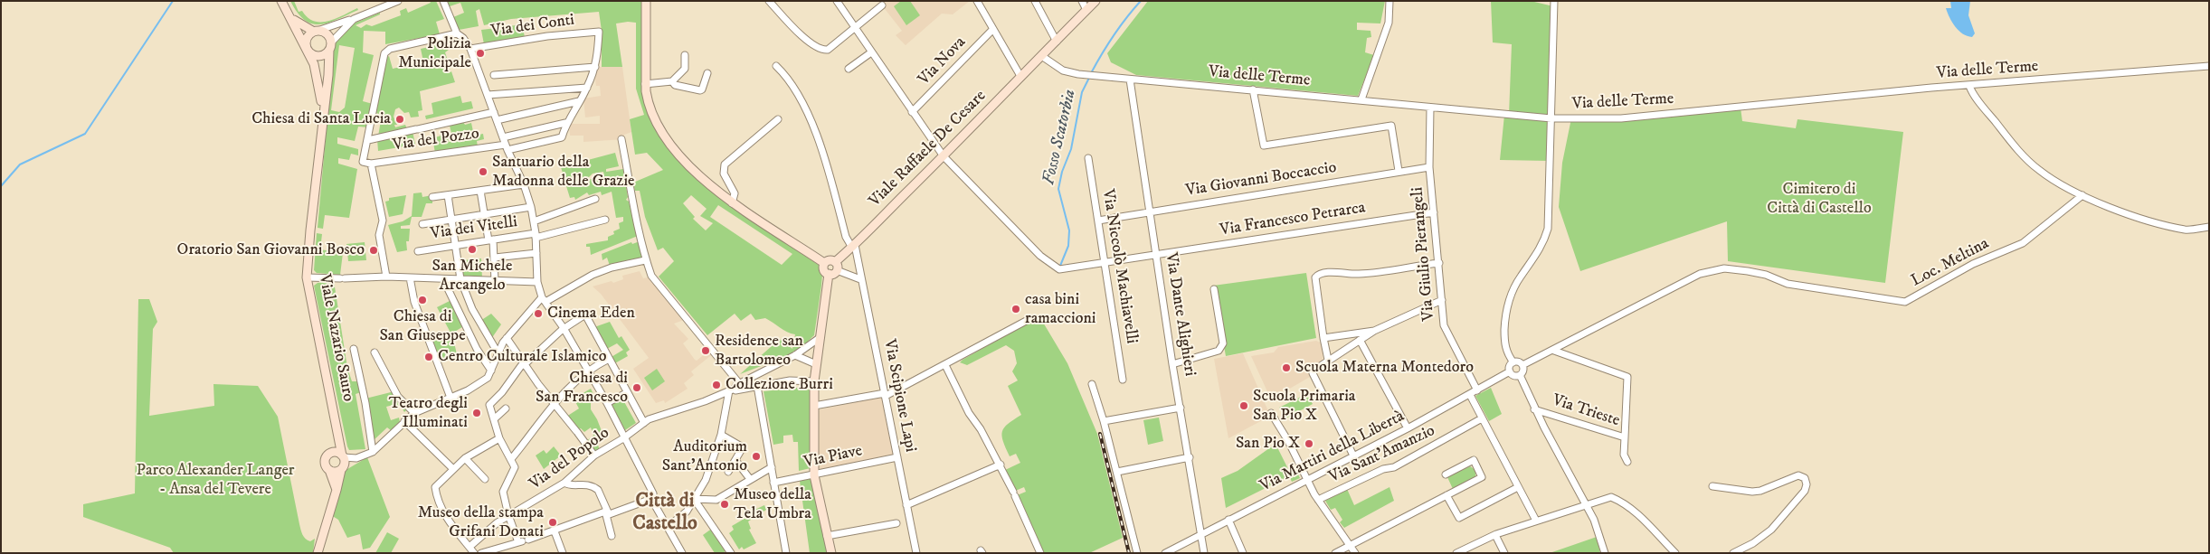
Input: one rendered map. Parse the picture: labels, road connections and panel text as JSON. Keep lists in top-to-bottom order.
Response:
{
  "streets": {
    "main road": ["Viale Raffaele De Cesare", "Viale Nazario Sauro"],
    "street": [
      "Via dei Conti",
      "Via Nova",
      "Via delle Terme",
      "Via del Pozzo",
      "Via Giovanni Boccaccio",
      "Via Francesco Petrarca",
      "Via dei Vitelli",
      "Via Giulio Pierangeli",
      "Loc. Meltina",
      "Via Niccolò Machiavelli",
      "Via Dante Alighieri",
      "Via Scipione Lapi",
      "Via Trieste",
      "Via Martiri della Libertà",
      "Via Sant'Amanzio",
      "Via Piave",
      "Via del Popolo"
    ]
  },
  "crossings": [
    ["Via Nova", "Via Francesco Petrarca"],
    ["Via delle Terme", "Viale Raffaele De Cesare"],
    ["Via delle Terme", "Via Giulio Pierangeli"],
    ["Via delle Terme", "Via Dante Alighieri"],
    ["Viale Raffaele De Cesare", "Via Francesco Petrarca"],
    ["Viale Raffaele De Cesare", "Via Scipione Lapi"],
    ["Via Giovanni Boccaccio", "Via Giulio Pierangeli"],
    ["Via Giovanni Boccaccio", "Via Niccolò Machiavelli"],
    ["Via Giovanni Boccaccio", "Via Dante Alighieri"],
    ["Via Francesco Petrarca", "Via Giulio Pierangeli"],
    ["Via Francesco Petrarca", "Via Niccolò Machiavelli"],
    ["Via Francesco Petrarca", "Via Dante Alighieri"],
    ["Via Giulio Pierangeli", "Via Martiri della Libertà"],
    ["Loc. Meltina", "Via Trieste"],
    ["Via Dante Alighieri", "Via Martiri della Libertà"],
    ["Via Scipione Lapi", "Via Piave"]
  ],
  "districts": ["Città di Castello"],
  "water": ["Fosso Scatorbia"],
  "parks": ["Cimitero di Città di Castello", "Parco Alexander Langer - Ansa del Tevere"],
  "places": [
    "Polizia Municipale",
    "Chiesa di Santa Lucia",
    "Santuario della Madonna delle Grazie",
    "San Michele Arcangelo",
    "Oratorio San Giovanni Bosco",
    "Chiesa di San Giuseppe",
    "casa bini ramaccioni",
    "Cinema Eden",
    "Residence san Bartolomeo",
    "Centro Culturale Islamico",
    "Scuola Materna Montedoro",
    "Collezione Burri",
    "Chiesa di San Francesco",
    "Scuola Primaria San Pio X",
    "Teatro degli Illuminati",
    "San Pio X",
    "Auditorium Sant'Antonio",
    "Museo della Tela Umbra",
    "Museo della stampa Grifani Donati"
  ]
}
